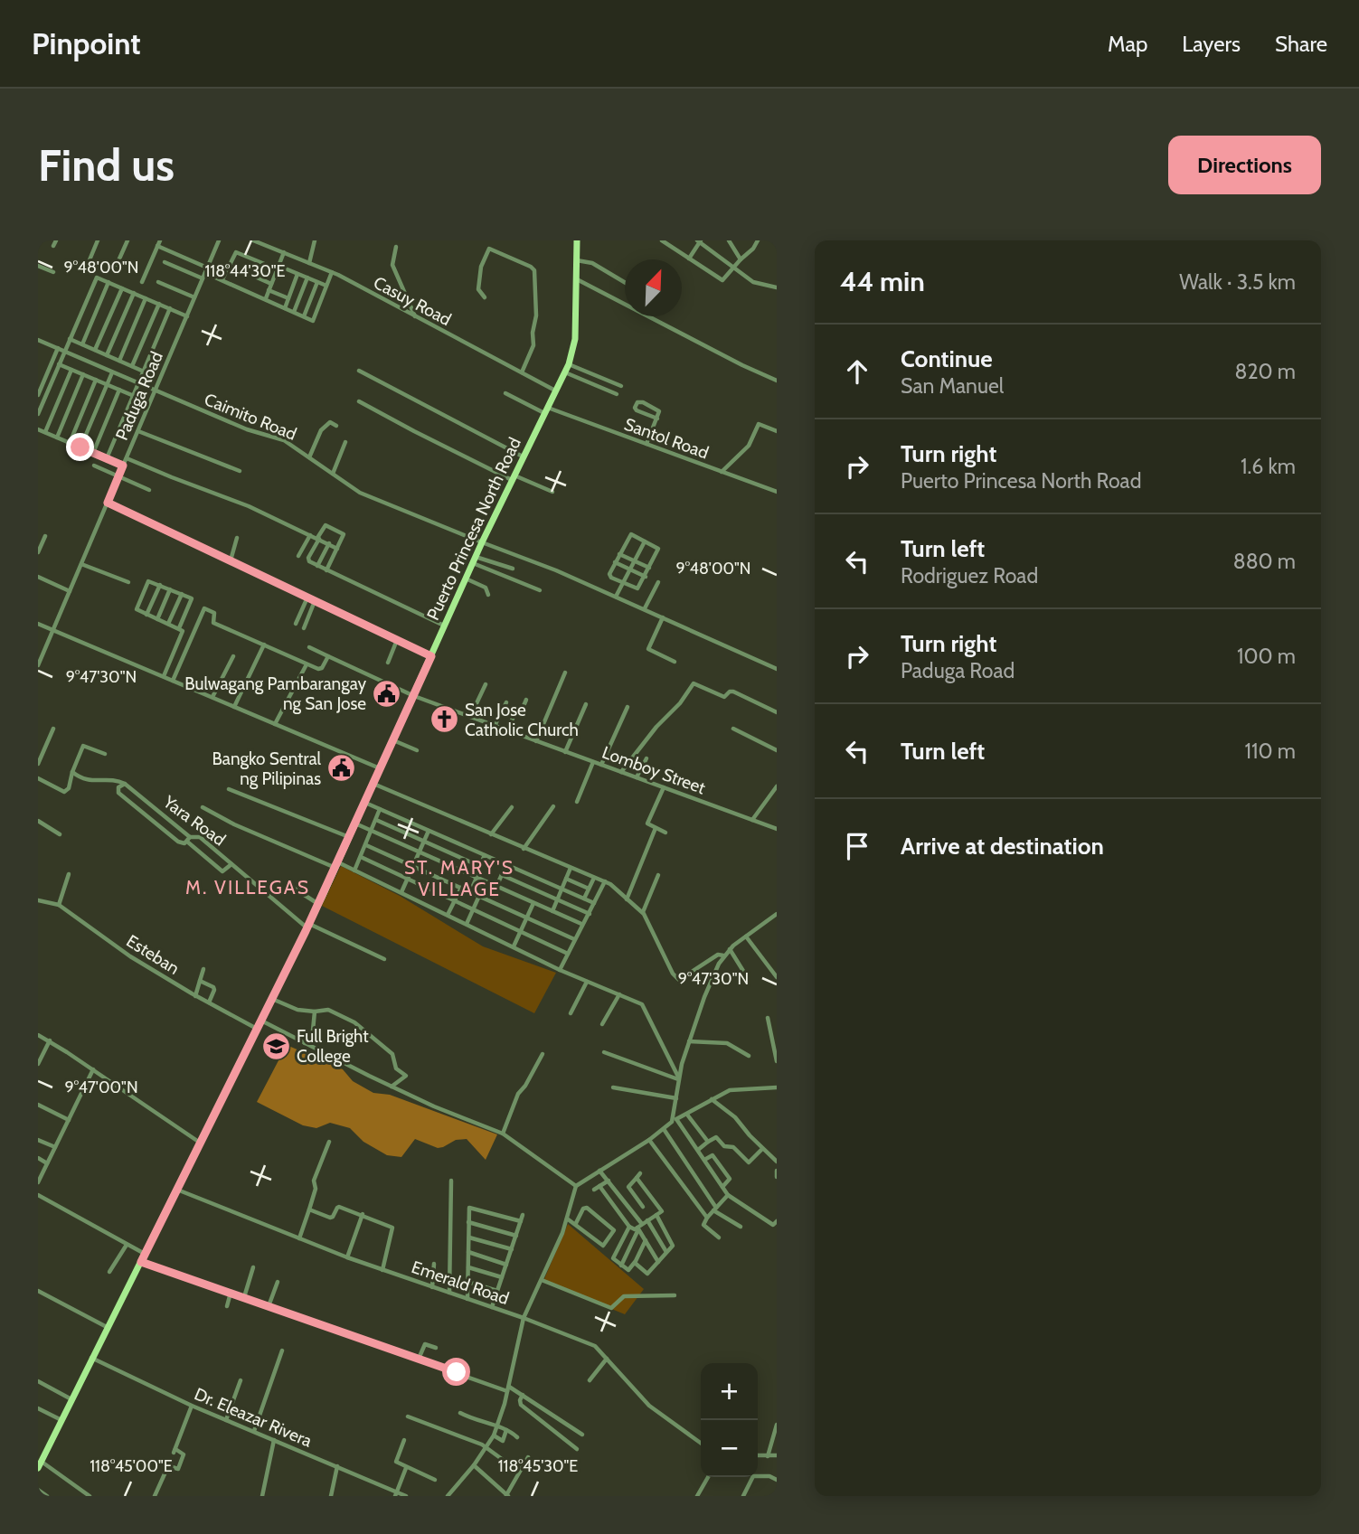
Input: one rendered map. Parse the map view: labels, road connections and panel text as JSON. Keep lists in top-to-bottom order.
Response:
{
  "streets": {
    "main road": ["Puerto Princesa North Road"],
    "street": [
      "Casuy Road",
      "Paduga Road",
      "Caimito Road",
      "Santol Road",
      "Lomboy Street",
      "Yara Road",
      "Esteban",
      "Emerald Road",
      "Dr. Eleazar Rivera"
    ]
  },
  "crossings": [
    ["Casuy Road", "Puerto Princesa North Road"],
    ["Paduga Road", "Caimito Road"],
    ["Caimito Road", "Puerto Princesa North Road"],
    ["Santol Road", "Puerto Princesa North Road"],
    ["Puerto Princesa North Road", "Lomboy Street"],
    ["Puerto Princesa North Road", "Yara Road"],
    ["Puerto Princesa North Road", "Esteban"],
    ["Puerto Princesa North Road", "Emerald Road"],
    ["Puerto Princesa North Road", "Dr. Eleazar Rivera"]
  ],
  "districts": ["ST. MARY'S VILLAGE", "M. VILLEGAS"],
  "places": {
    "public building": ["Bulwagang Pambarangay ng San Jose", "Bangko Sentral ng Pilipinas"],
    "church": ["San Jose Catholic Church"],
    "school or university": ["Full Bright College"]
  },
  "north": "top right",
  "page": {
    "header": "Pinpoint",
    "nav": ["Map", "Layers", "Share"],
    "buttons": "Directions",
    "title": "Find us",
    "heading": ["44 min", "Walk · 3.5 km"],
    "list": [
      ["Continue", "San Manuel", "820 m"],
      ["Turn right", "Puerto Princesa North Road", "1.6 km"],
      ["Turn left", "Rodriguez Road", "880 m"],
      ["Turn right", "Paduga Road", "100 m"],
      ["Turn left", "110 m"],
      "Arrive at destination"
    ],
    "map_buttons": ["+", "−"]
  },
  "coordinates": [
    "9°48'00\"N",
    "118°44'30\"E",
    "9°47'30\"N",
    "9°47'00\"N",
    "118°45'00\"E",
    "118°45'30\"E"
  ]
}
